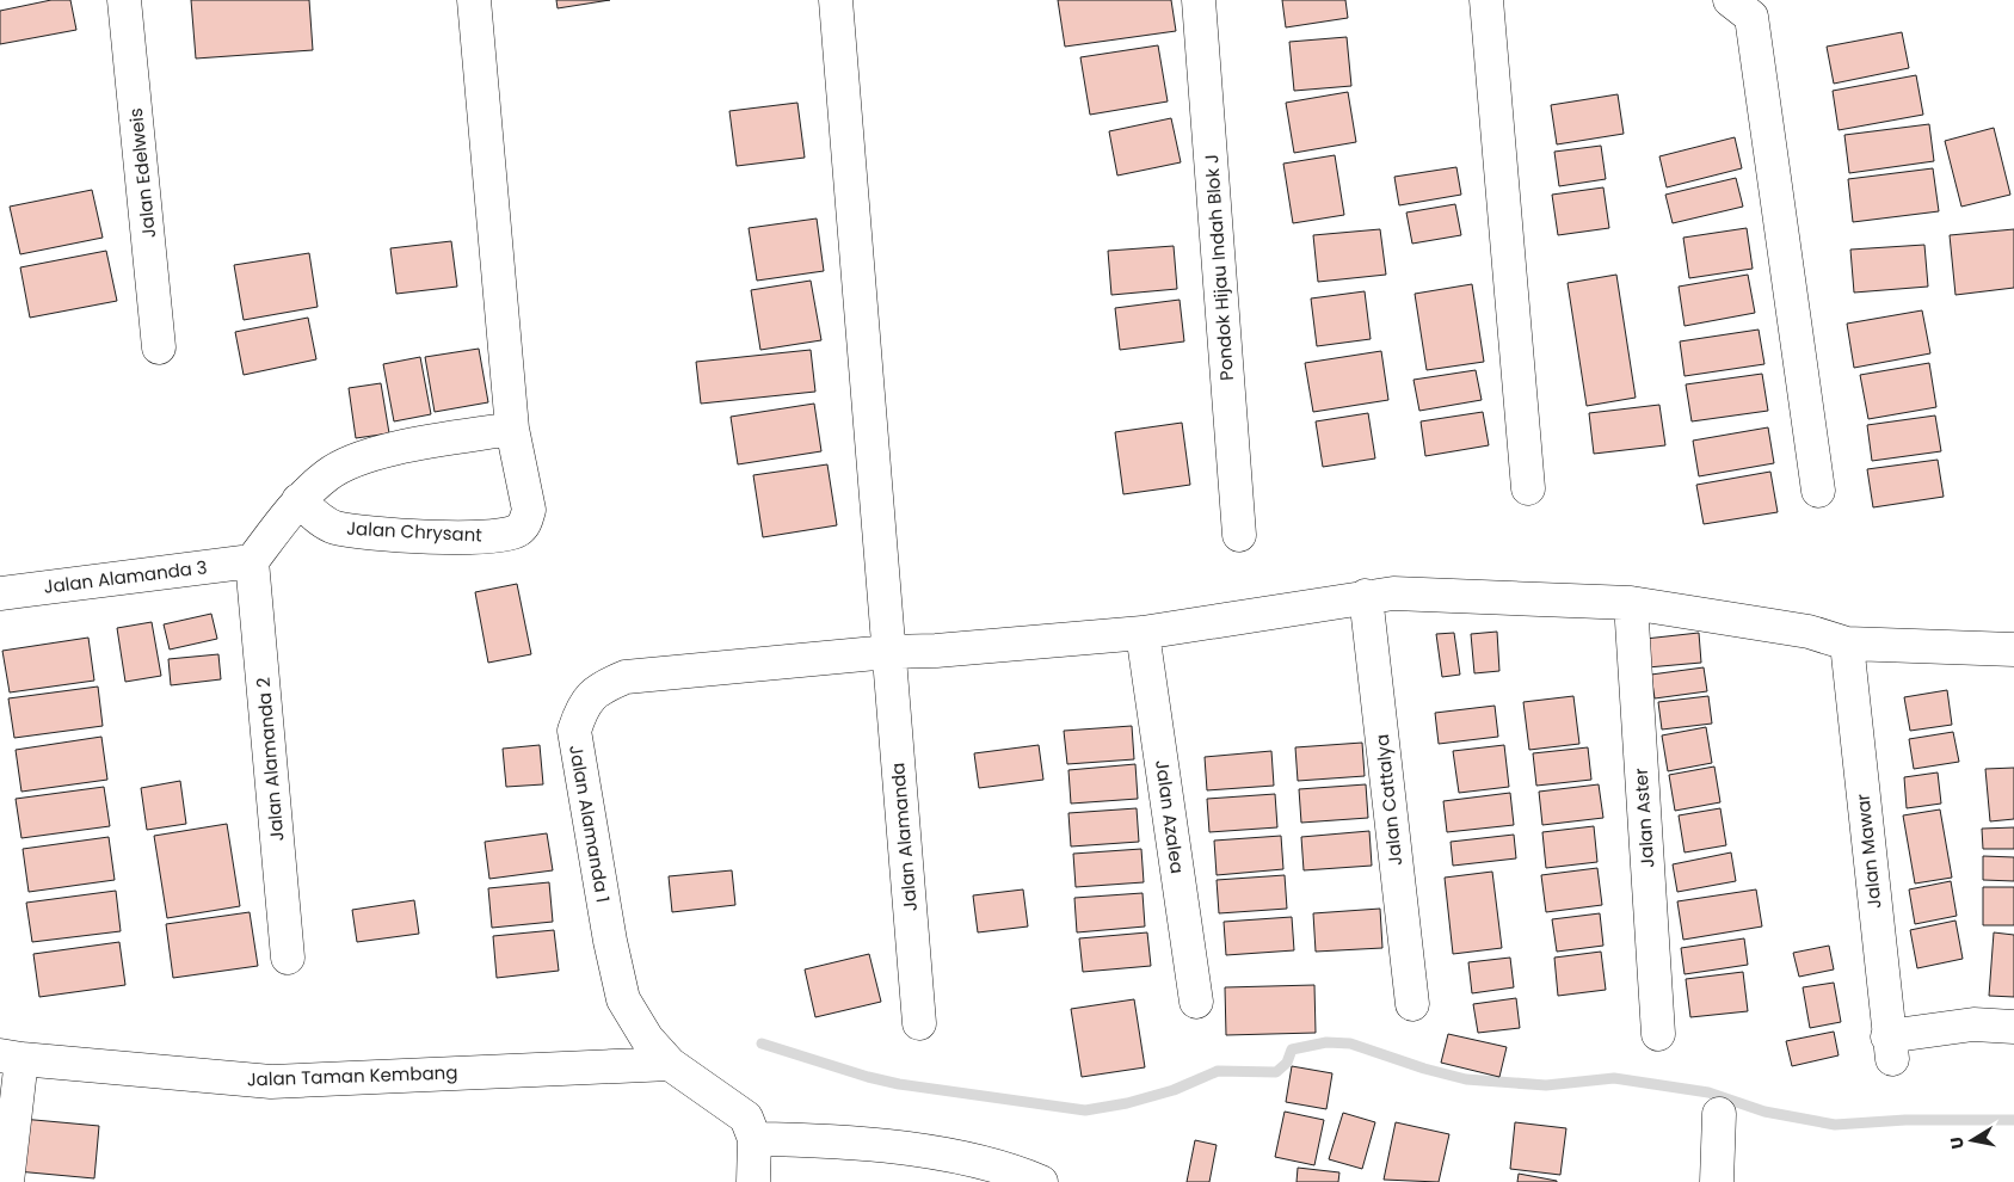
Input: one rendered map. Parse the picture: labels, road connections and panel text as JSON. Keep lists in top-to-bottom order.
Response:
{
  "streets": {
    "street": [
      "Jalan Edelweis",
      "Pondok Hijau Indah Blok J",
      "Jalan Chrysant",
      "Jalan Alamanda 3",
      "Jalan Alamanda 2",
      "Jalan Cattalya",
      "Jalan Azalea",
      "Jalan Aster",
      "Jalan Alamanda 1",
      "Jalan Alamanda",
      "Jalan Mawar",
      "Jalan Taman Kembang"
    ]
  },
  "crossings": [
    ["Jalan Alamanda 3", "Jalan Alamanda 2"],
    ["Jalan Cattalya", "Jalan Alamanda 1"],
    ["Jalan Azalea", "Jalan Alamanda 1"],
    ["Jalan Aster", "Jalan Alamanda 1"],
    ["Jalan Alamanda 1", "Jalan Alamanda"],
    ["Jalan Alamanda 1", "Jalan Mawar"],
    ["Jalan Alamanda 1", "Jalan Taman Kembang"]
  ],
  "north": "left"
}
